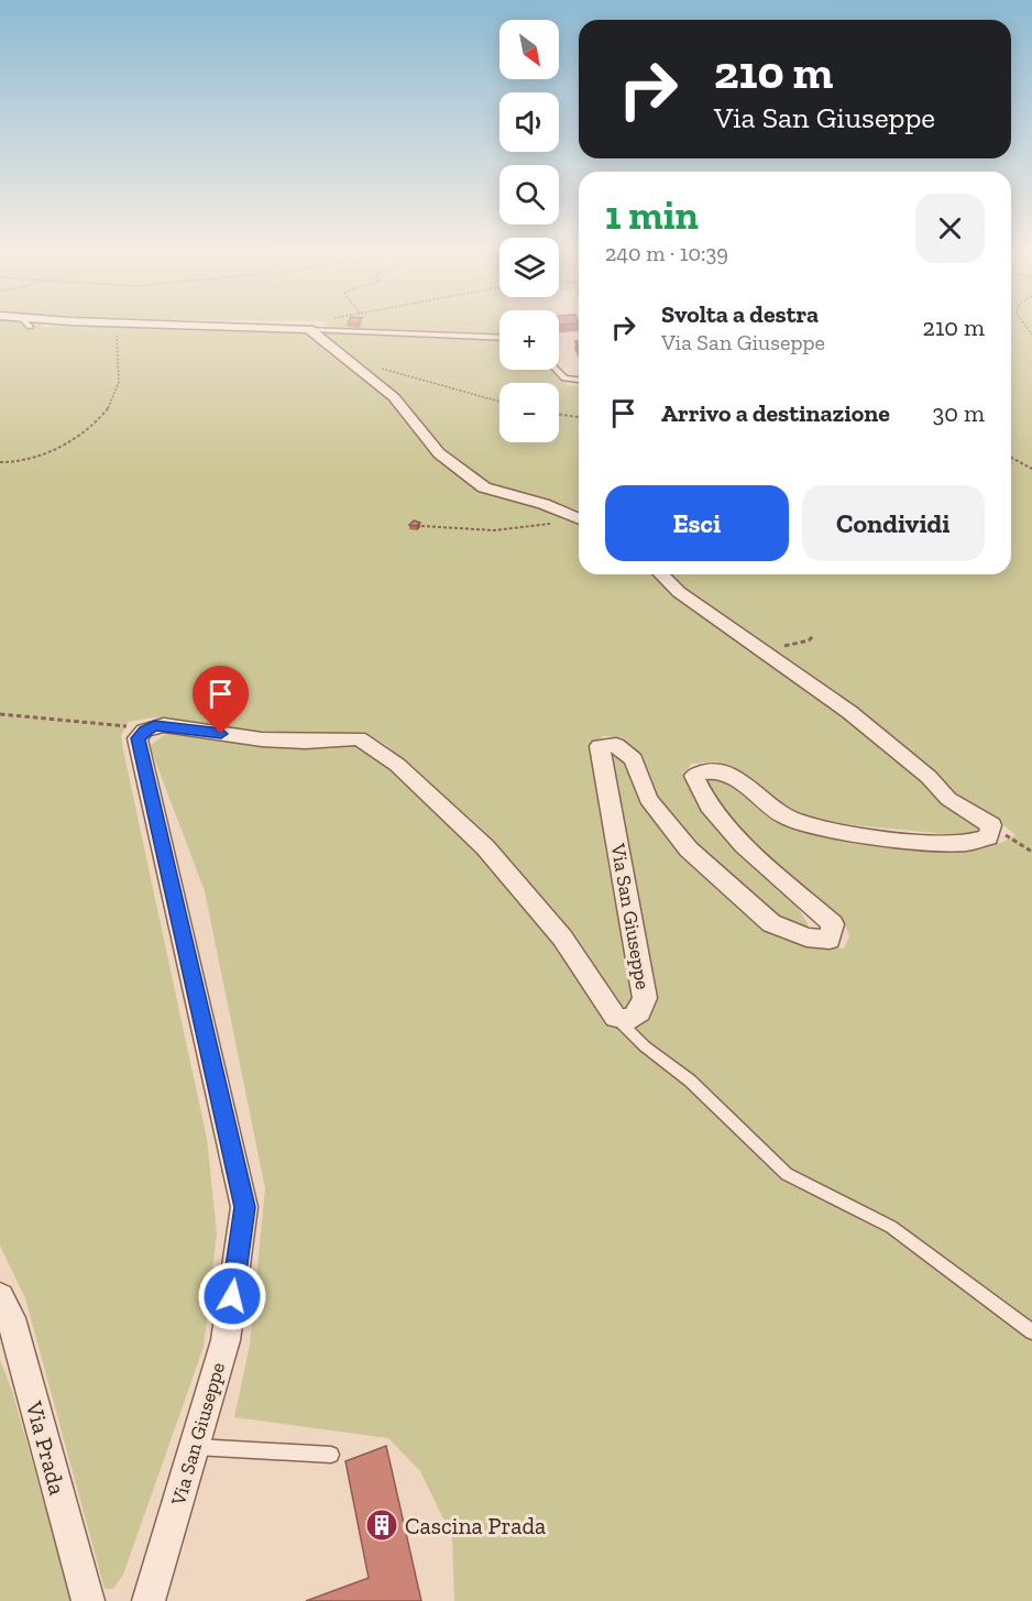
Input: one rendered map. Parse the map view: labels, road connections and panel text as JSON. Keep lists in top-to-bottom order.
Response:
{
  "streets": {
    "street": ["Via San Giuseppe", "Via Prada"]
  },
  "places": {
    "building": ["Cascina Prada"]
  },
  "north": "bottom right",
  "page": {
    "map_buttons": ["+", "−"],
    "turn": ["210 m", "Via San Giuseppe"],
    "heading": ["1 min", "240 m · 10:39"],
    "list": [
      {
        "name": "Svolta a destra",
        "note": "Via San Giuseppe",
        "value": "210 m"
      },
      {
        "name": "Arrivo a destinazione",
        "value": "30 m"
      }
    ],
    "buttons": ["Esci", "Condividi"]
  }
}
